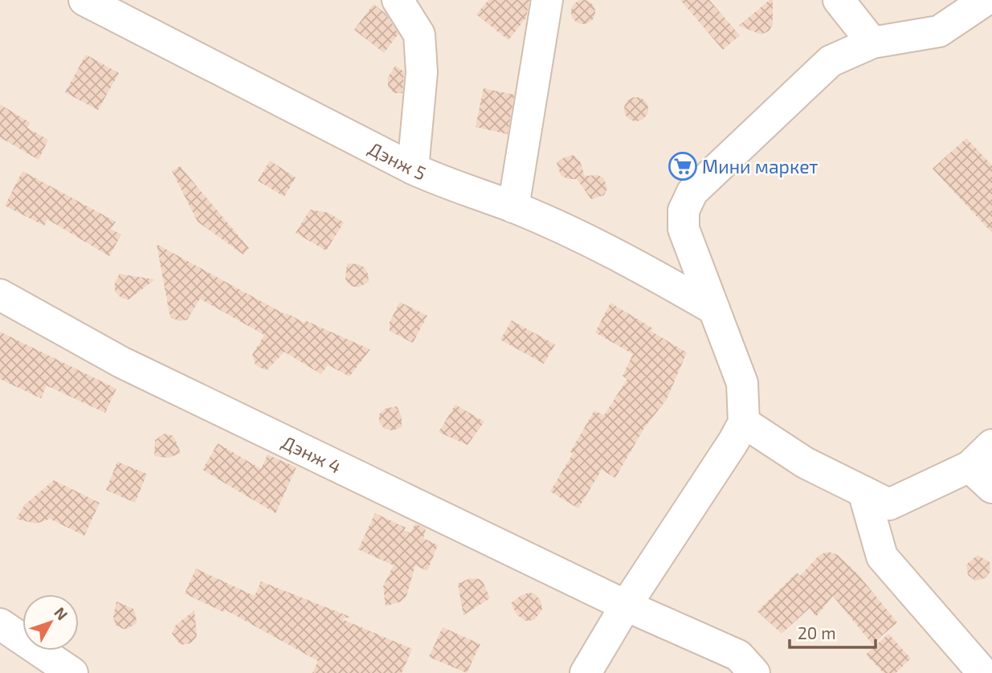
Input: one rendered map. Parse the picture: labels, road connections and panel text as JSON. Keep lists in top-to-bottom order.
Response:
{
  "streets": {
    "street": ["Дэнж 5", "Дэнж 4"]
  },
  "places": {
    "supermarket": ["Мини маркет"]
  },
  "scale_bar": "20 m",
  "north": "top right"
}
